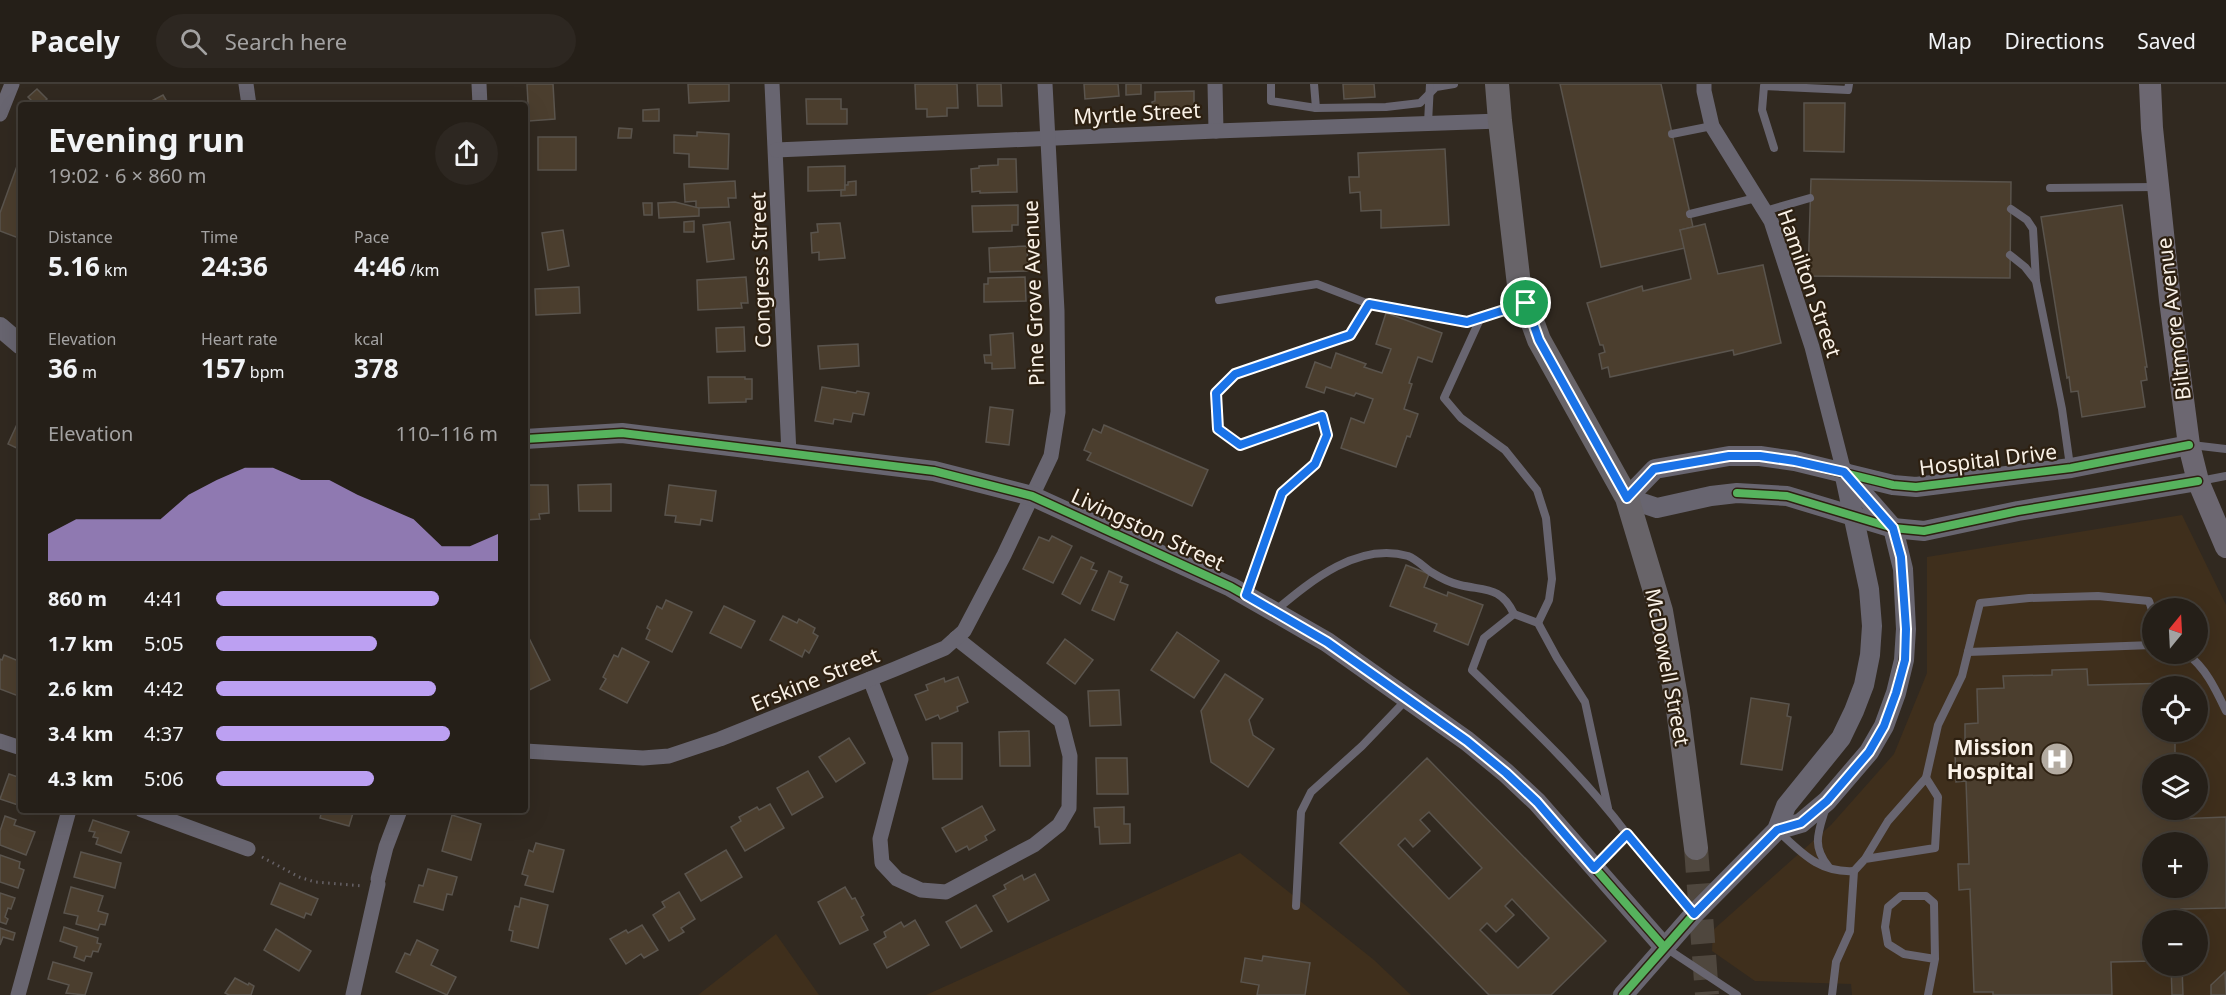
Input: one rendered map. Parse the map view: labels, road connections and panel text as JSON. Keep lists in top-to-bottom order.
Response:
{
  "streets": {
    "main road": ["Biltmore Avenue", "McDowell Street"],
    "street": [
      "Myrtle Street",
      "Congress Street",
      "Hamilton Street",
      "Pine Grove Avenue",
      "Hospital Drive",
      "Livingston Street",
      "Erskine Street"
    ]
  },
  "crossings": [
    ["Myrtle Street", "Congress Street"],
    ["Myrtle Street", "Pine Grove Avenue"],
    ["Myrtle Street", "McDowell Street"],
    ["Congress Street", "Livingston Street"],
    ["Hamilton Street", "Hospital Drive"],
    ["Pine Grove Avenue", "Livingston Street"],
    ["Pine Grove Avenue", "Erskine Street"],
    ["Biltmore Avenue", "Hospital Drive"],
    ["Hospital Drive", "McDowell Street"],
    ["Livingston Street", "Erskine Street"]
  ],
  "places": {
    "hospital": ["Mission Hospital"]
  },
  "north": "top",
  "page": {
    "header": "Pacely",
    "search": "Search here",
    "nav": ["Map", "Directions", "Saved"],
    "heading": ["Evening run", "19:02 · 6 × 860 m"],
    "stats": [
      ["Distance", "5.16 km"],
      ["Time", "24:36"],
      ["Pace", "4:46 /km"],
      ["Elevation", "36 m"],
      ["Heart rate", "157 bpm"],
      ["kcal", "378"]
    ],
    "chart": ["Elevation", "110–116 m"],
    "list": [
      {
        "name": "860 m",
        "note": "4:41"
      },
      {
        "name": "1.7 km",
        "note": "5:05"
      },
      {
        "name": "2.6 km",
        "note": "4:42"
      },
      {
        "name": "3.4 km",
        "note": "4:37"
      },
      {
        "name": "4.3 km",
        "note": "5:06"
      }
    ],
    "map_buttons": ["+", "−"]
  }
}
